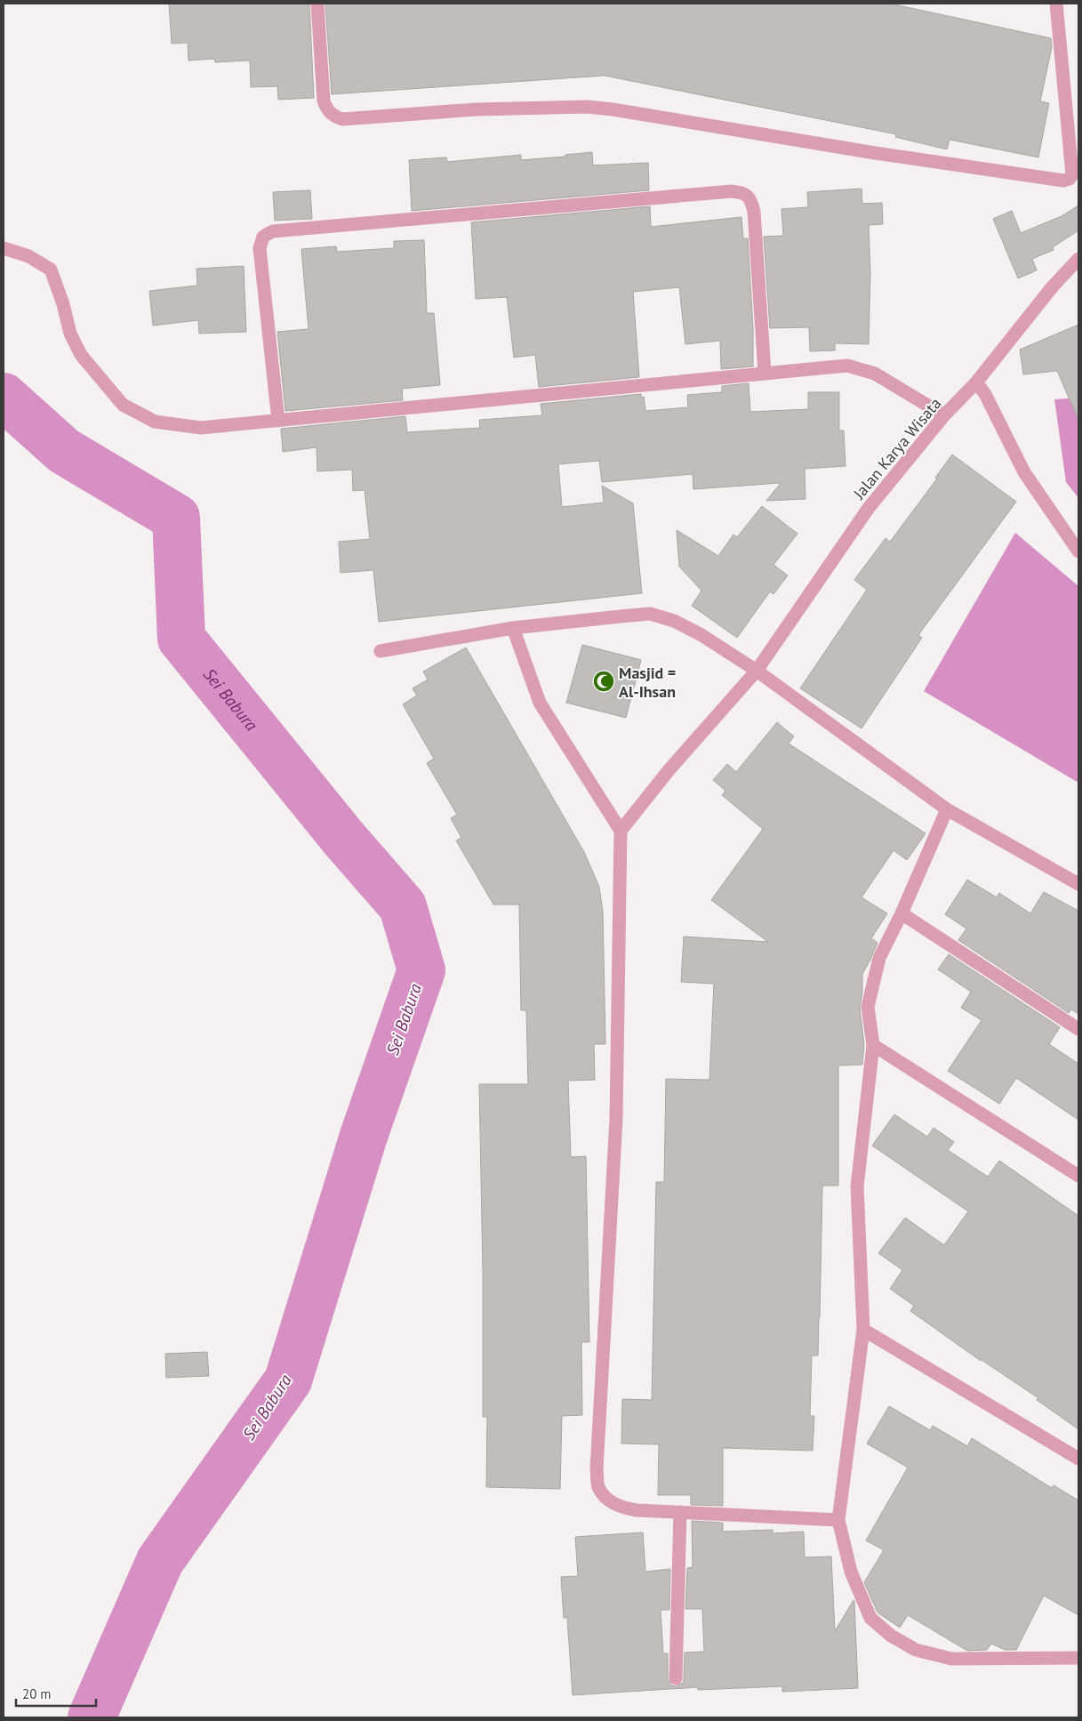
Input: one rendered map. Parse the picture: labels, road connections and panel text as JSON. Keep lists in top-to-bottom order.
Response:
{
  "streets": {
    "street": ["Jalan Karya Wisata"]
  },
  "water": ["Sei Babura"],
  "places": {
    "mosque": ["Masjid = Al-Ihsan"]
  },
  "scale_bar": "20 m"
}
